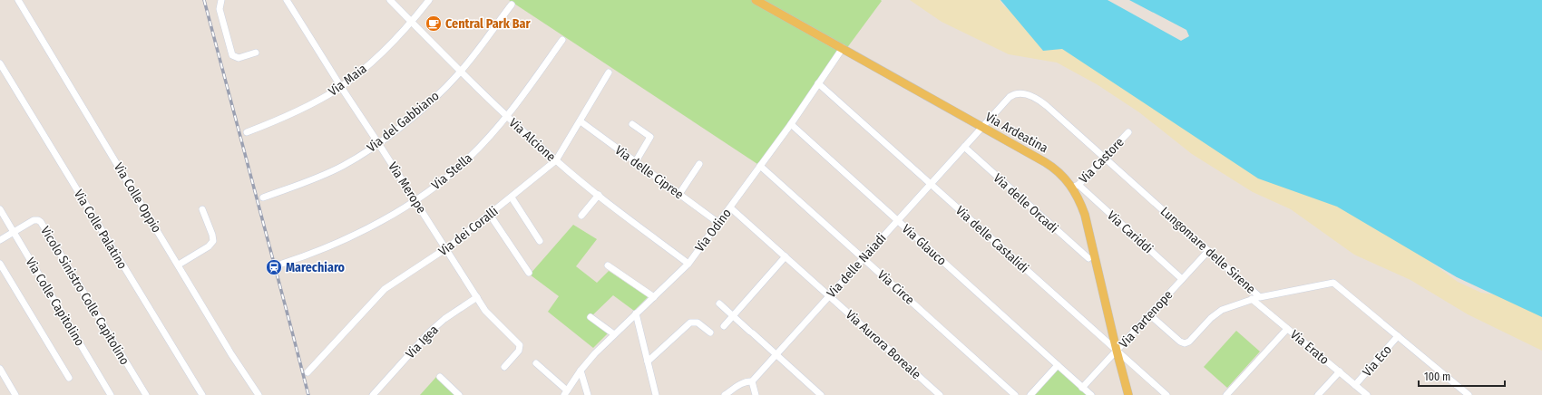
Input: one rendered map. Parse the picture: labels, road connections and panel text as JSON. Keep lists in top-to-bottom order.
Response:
{
  "streets": {
    "main road": ["Via Ardeatina"],
    "street": [
      "Via Maia",
      "Via del Gabbiano",
      "Via Alcione",
      "Via Castore",
      "Via Stella",
      "Via delle Cipree",
      "Via Merope",
      "Via Colle Oppio",
      "Via delle Orcadi",
      "Via Colle Palatino",
      "Via Odino",
      "Via dei Coralli",
      "Via Cariddi",
      "Via delle Castalidi",
      "Via Glauco",
      "Lungomare delle Sirene",
      "Via delle Naiadi",
      "Via Circe",
      "Vicolo Sinistro Colle Capitolino",
      "Via Colle Capitolino",
      "Via Partenope",
      "Via Igea",
      "Via Aurora Boreale",
      "Via Erato",
      "Via Eco"
    ]
  },
  "crossings": [
    ["Via Maia", "Via Alcione"],
    ["Via Maia", "Via Merope"],
    ["Via del Gabbiano", "Via Alcione"],
    ["Via del Gabbiano", "Via Merope"],
    ["Via Ardeatina", "Via Castore"],
    ["Via Ardeatina", "Via Odino"],
    ["Via Ardeatina", "Via Cariddi"],
    ["Via Ardeatina", "Via delle Castalidi"],
    ["Via Ardeatina", "Lungomare delle Sirene"],
    ["Via Ardeatina", "Via delle Naiadi"],
    ["Via Ardeatina", "Via Partenope"],
    ["Via Alcione", "Via Stella"],
    ["Via Alcione", "Via Odino"],
    ["Via Alcione", "Via dei Coralli"],
    ["Via Castore", "Via Cariddi"],
    ["Via Castore", "Lungomare delle Sirene"],
    ["Via Stella", "Via Merope"],
    ["Via delle Cipree", "Via Odino"],
    ["Via delle Cipree", "Via dei Coralli"],
    ["Via Merope", "Via dei Coralli"],
    ["Via Merope", "Via Igea"],
    ["Via delle Orcadi", "Via delle Naiadi"],
    ["Via Odino", "Via delle Castalidi"],
    ["Via Odino", "Via Glauco"],
    ["Via Odino", "Via Circe"],
    ["Via Odino", "Via Aurora Boreale"],
    ["Via Cariddi", "Via Partenope"],
    ["Via delle Castalidi", "Via delle Naiadi"],
    ["Via delle Castalidi", "Via Partenope"],
    ["Via Glauco", "Via delle Naiadi"],
    ["Via Glauco", "Via Partenope"],
    ["Lungomare delle Sirene", "Via delle Naiadi"],
    ["Lungomare delle Sirene", "Via Partenope"],
    ["Lungomare delle Sirene", "Via Eco"],
    ["Via delle Naiadi", "Via Circe"],
    ["Via delle Naiadi", "Via Aurora Boreale"],
    ["Vicolo Sinistro Colle Capitolino", "Via Colle Capitolino"],
    ["Via Erato", "Via Eco"]
  ],
  "places": {
    "cafe": ["Central Park Bar"],
    "station": ["Marechiaro"]
  },
  "scale_bar": "100 m"
}
